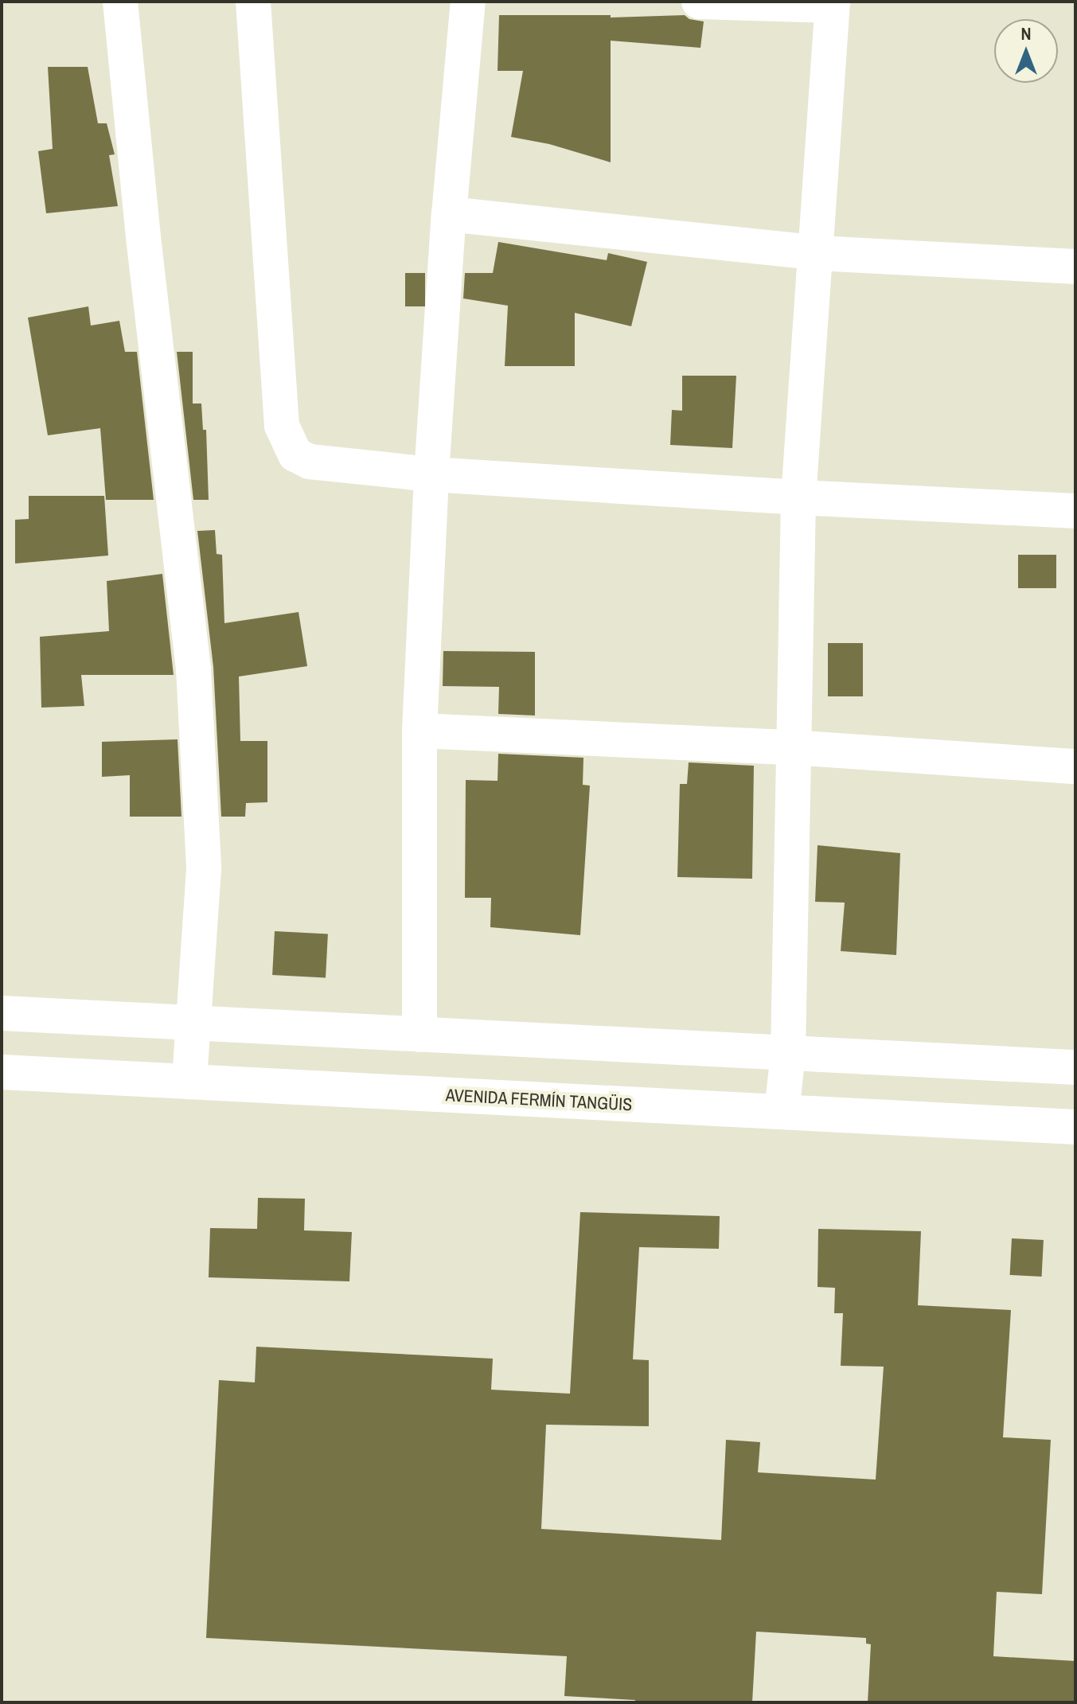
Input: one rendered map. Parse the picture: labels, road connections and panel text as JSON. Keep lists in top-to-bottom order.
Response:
{
  "streets": {
    "street": ["AVENIDA FERMÍN TANGÜIS"]
  },
  "north": "top"
}
